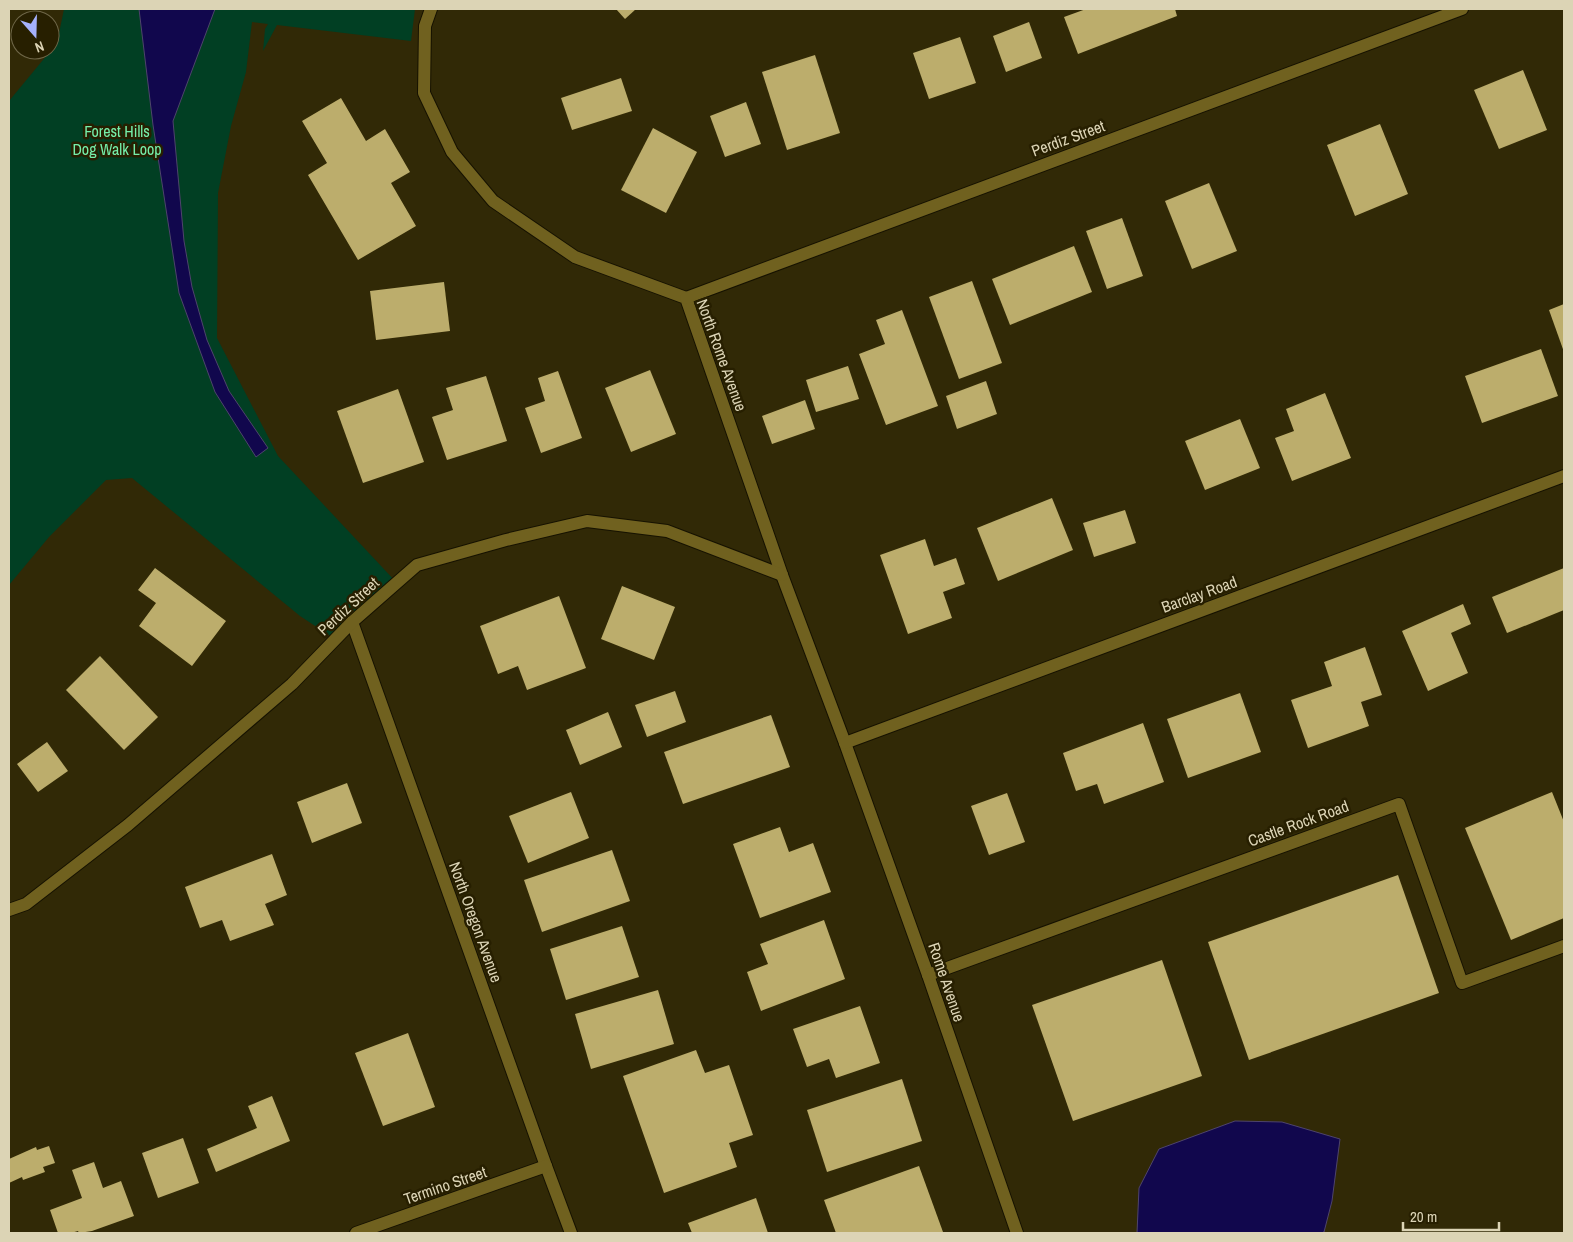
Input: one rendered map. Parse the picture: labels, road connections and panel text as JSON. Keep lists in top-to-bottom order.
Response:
{
  "streets": {
    "street": [
      "Perdiz Street",
      "North Rome Avenue",
      "Barclay Road",
      "Castle Rock Road",
      "North Oregon Avenue",
      "Rome Avenue",
      "Termino Street"
    ]
  },
  "crossings": [
    ["Perdiz Street", "North Rome Avenue"],
    ["Perdiz Street", "North Oregon Avenue"],
    ["North Rome Avenue", "Barclay Road"],
    ["North Rome Avenue", "Rome Avenue"],
    ["Barclay Road", "Rome Avenue"],
    ["Castle Rock Road", "Rome Avenue"],
    ["North Oregon Avenue", "Termino Street"]
  ],
  "parks": ["Forest Hills Dog Walk Loop"],
  "scale_bar": "20 m",
  "north": "bottom"
}
